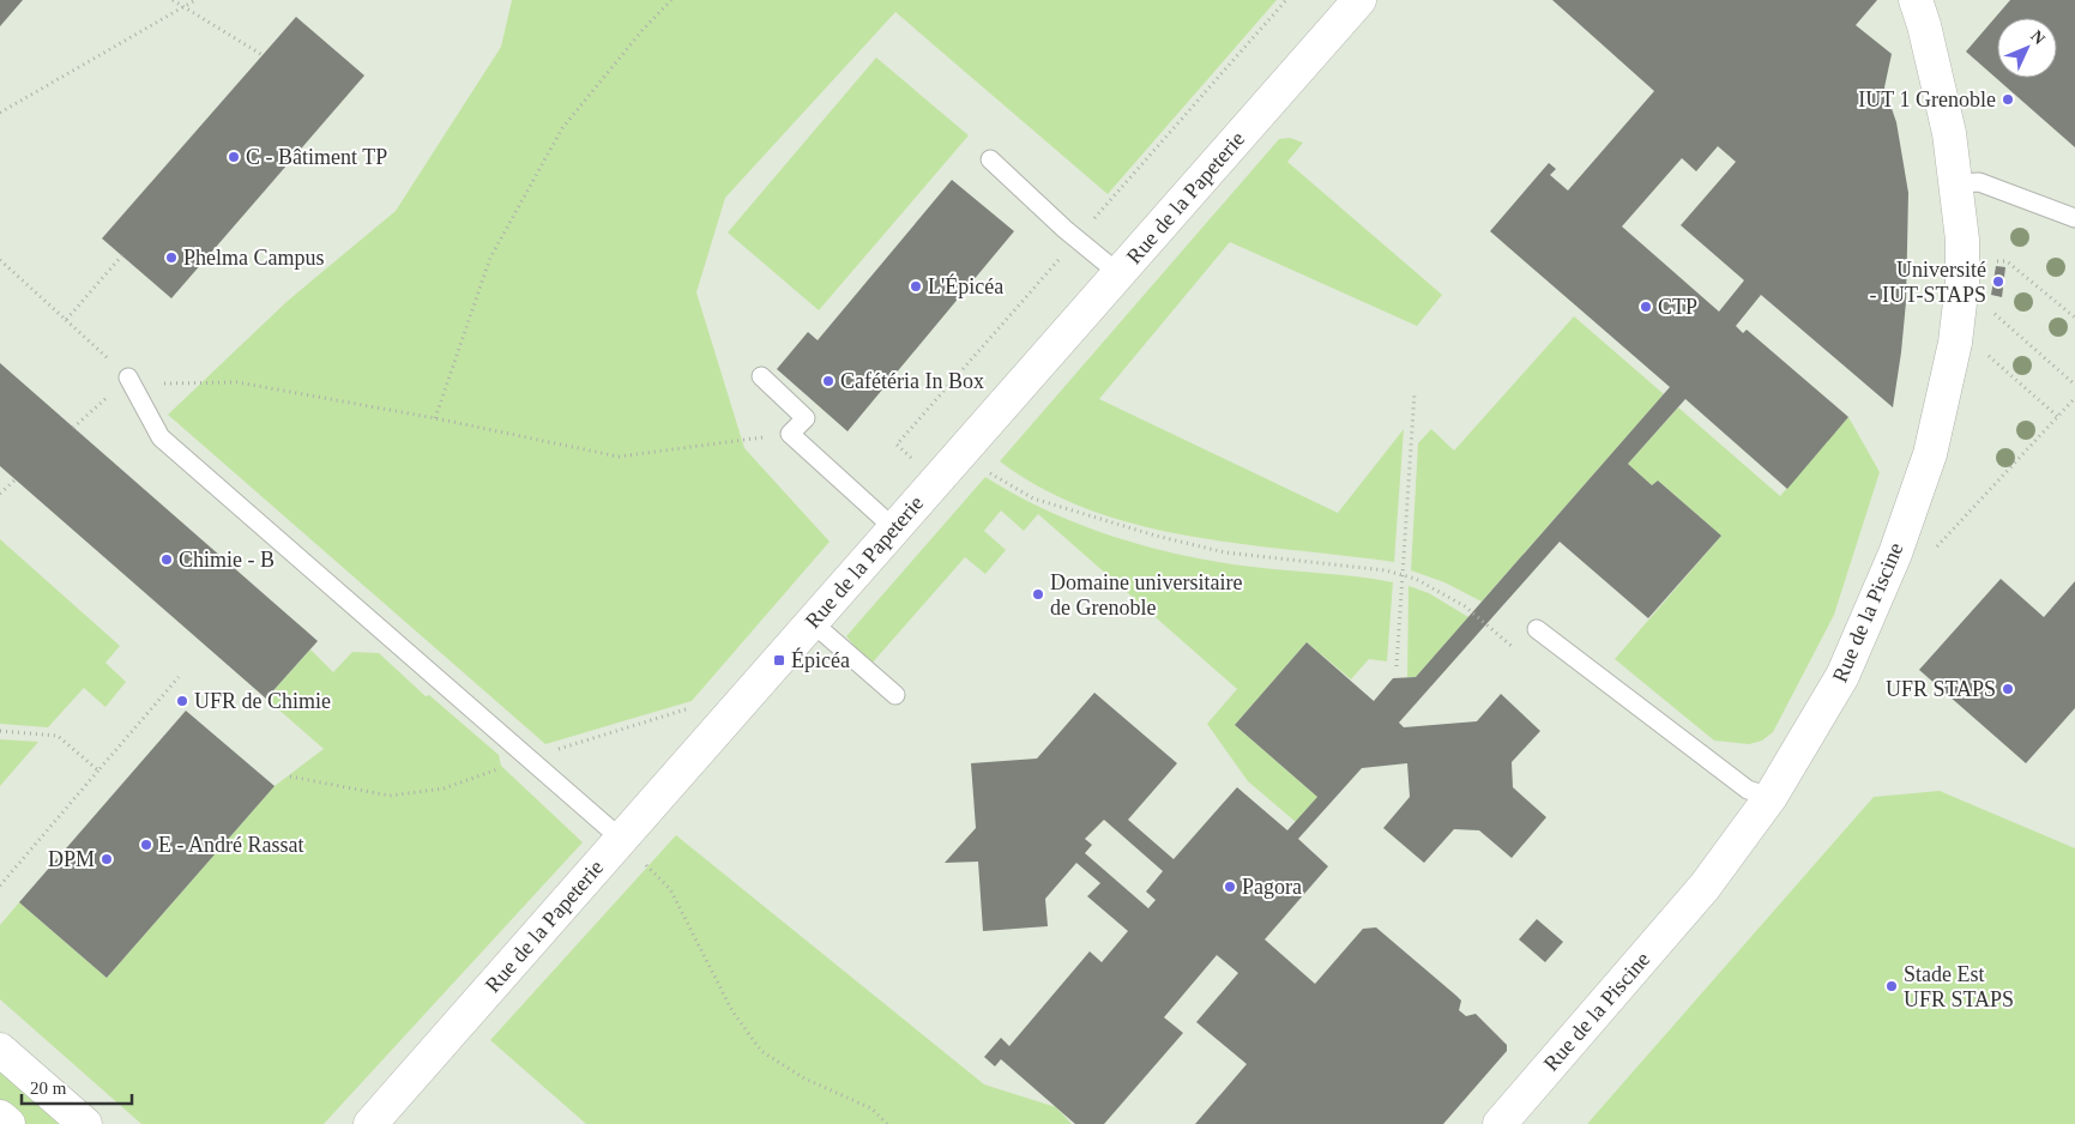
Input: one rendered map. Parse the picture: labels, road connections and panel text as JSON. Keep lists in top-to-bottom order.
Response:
{
  "streets": {
    "street": ["Rue de la Papeterie", "Rue de la Piscine"]
  },
  "places": {
    "other": [
      "IUT 1 Grenoble",
      "C - Bâtiment TP",
      "Phelma Campus",
      "Université - IUT-STAPS",
      "L'Épicéa",
      "CTP",
      "Cafétéria In Box",
      "Chimie - B",
      "Domaine universitaire de Grenoble",
      "UFR STAPS",
      "UFR de Chimie",
      "E - André Rassat",
      "DPM",
      "Pagora",
      "Stade Est UFR STAPS"
    ],
    "transit": ["Épicéa"]
  },
  "scale_bar": "20 m",
  "north": "top right"
}
